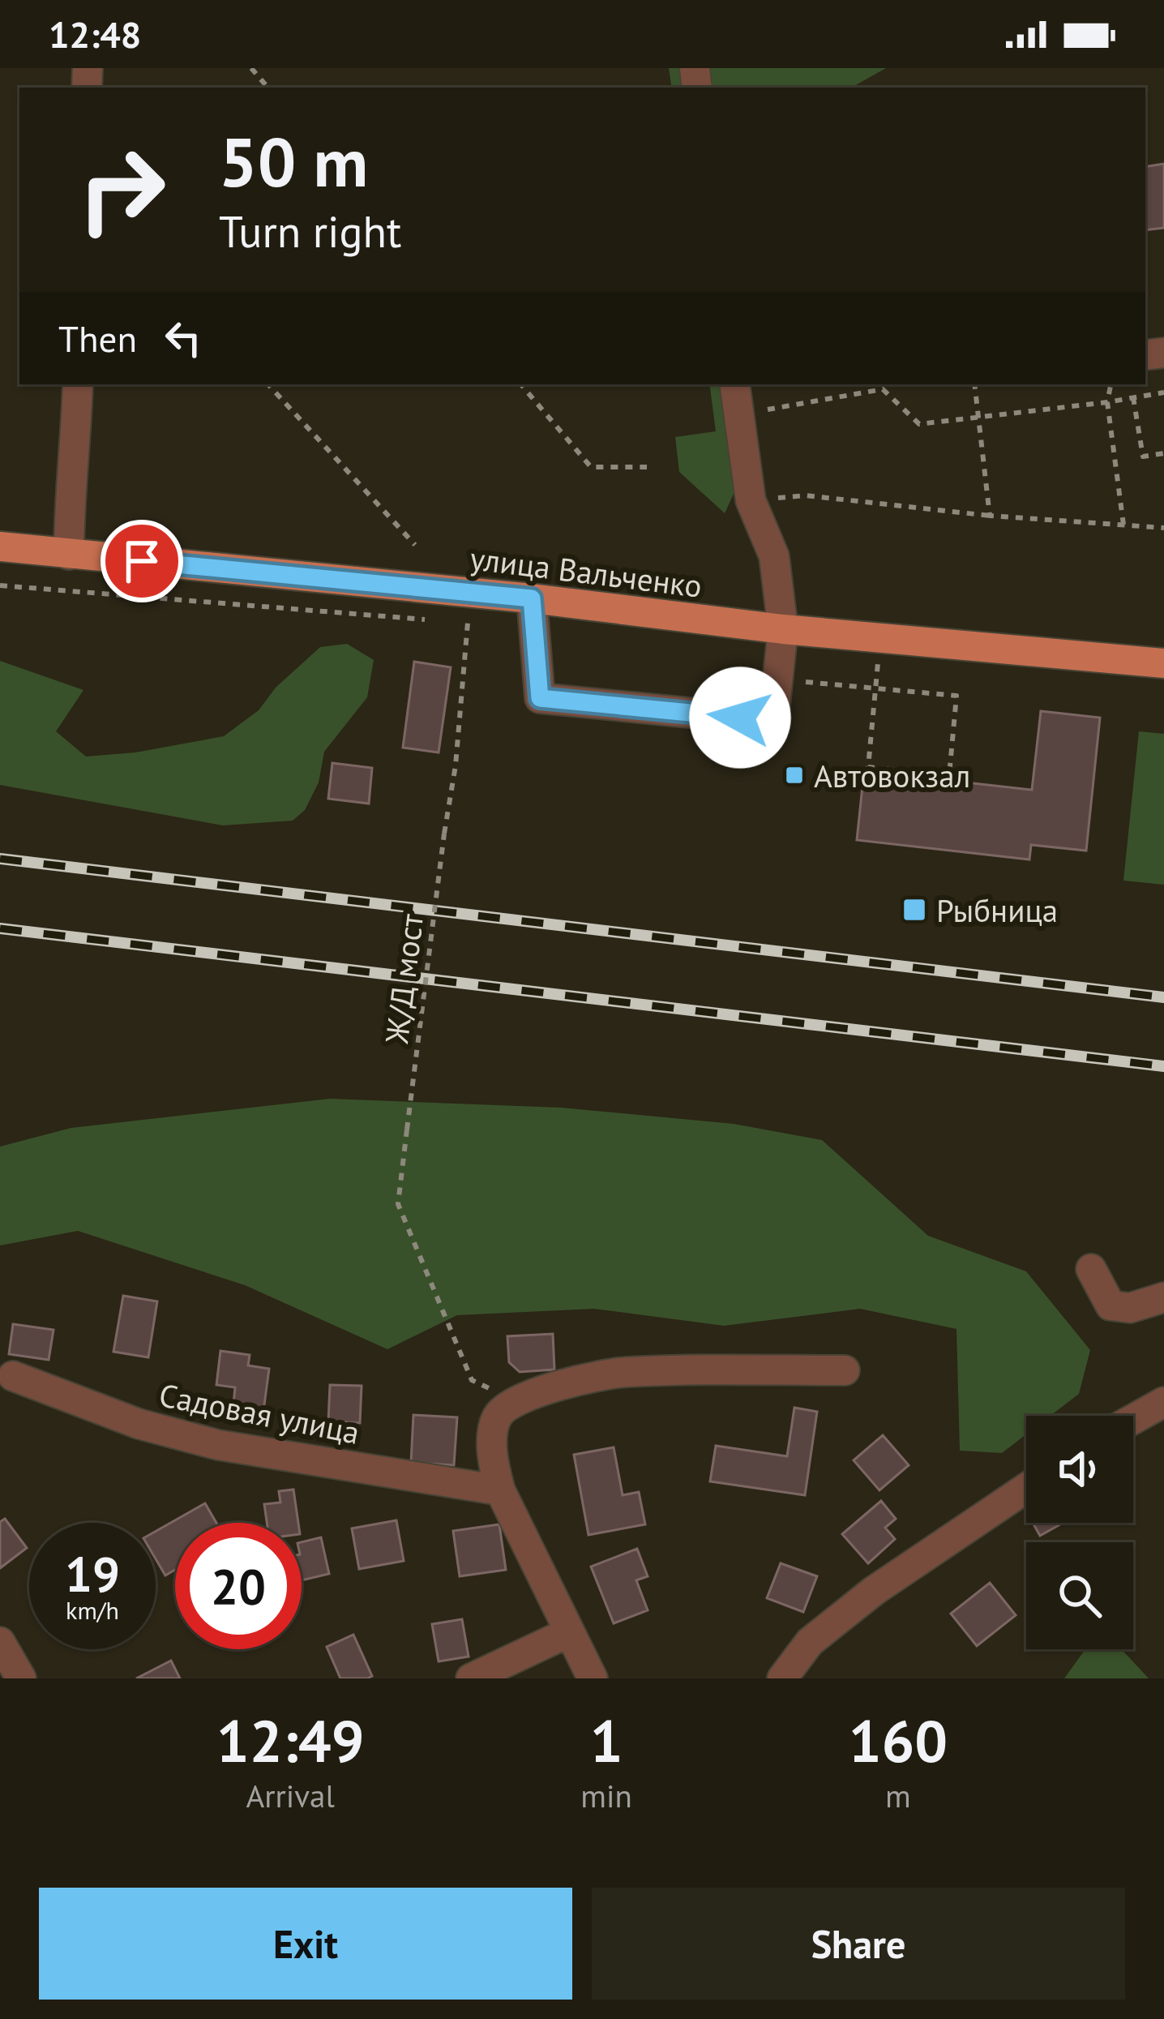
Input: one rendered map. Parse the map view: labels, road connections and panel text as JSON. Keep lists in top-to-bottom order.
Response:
{
  "streets": {
    "main road": ["улица Вальченко"],
    "street": ["Садовая улица"],
    "path": ["Ж/Д мост"]
  },
  "places": {
    "transit": ["Автовокзал", "Рыбница"]
  },
  "page": {
    "status": "12:48",
    "turn": ["50 m", "Turn right"],
    "then": "Then",
    "speed": "19 km/h",
    "limit": "20",
    "eta": [
      "12:49",
      "Arrival",
      "1",
      "min",
      "160",
      "m"
    ],
    "buttons": ["Exit", "Share"]
  }
}
